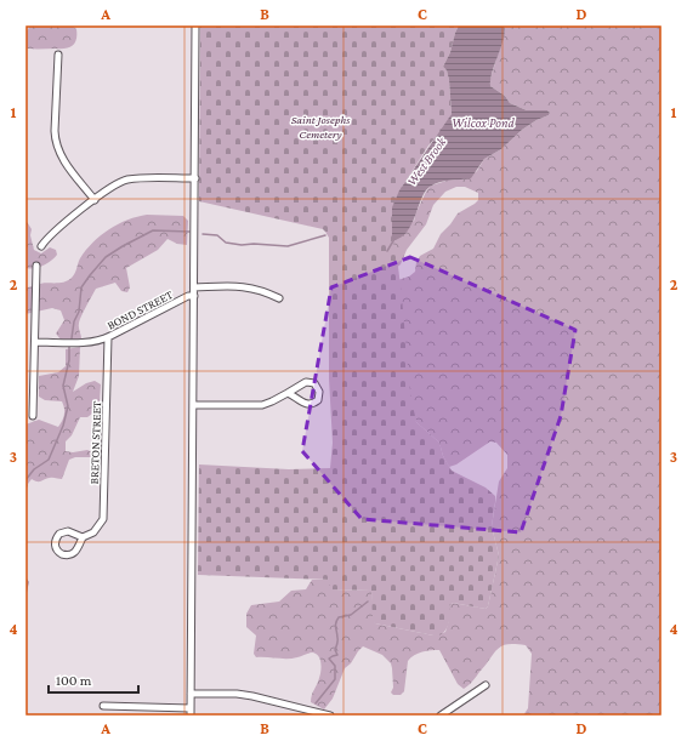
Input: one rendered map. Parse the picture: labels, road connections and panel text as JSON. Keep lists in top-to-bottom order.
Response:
{
  "streets": {
    "street": ["BOND STREET", "BRETON STREET"]
  },
  "crossings": [
    ["BOND STREET", "BRETON STREET"]
  ],
  "water": ["Wilcox Pond", "West Brook"],
  "parks": ["Saint Josephs Cemetery"],
  "scale_bar": "100 m",
  "grid": {
    "columns": [
      "A",
      "B",
      "C",
      "D"
    ],
    "rows": [
      "1",
      "2",
      "3",
      "4"
    ]
  }
}
